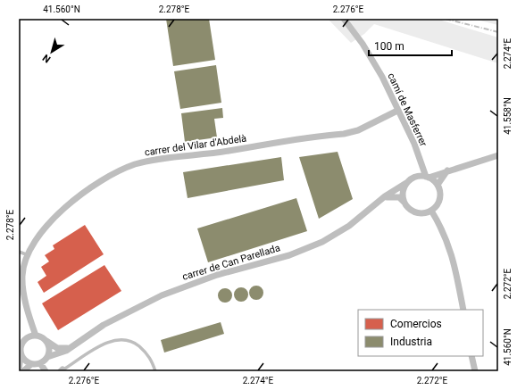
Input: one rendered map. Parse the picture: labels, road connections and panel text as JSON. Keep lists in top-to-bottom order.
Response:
{
  "streets": {
    "street": ["camí de Masferrer", "carrer del Vilar d'Abdelà", "carrer de Can Parellada"]
  },
  "crossings": [
    ["camí de Masferrer", "carrer del Vilar d'Abdelà"],
    ["camí de Masferrer", "carrer de Can Parellada"],
    ["carrer del Vilar d'Abdelà", "carrer de Can Parellada"]
  ],
  "legend": ["Comercios", "Industria"],
  "scale_bar": "100 m",
  "north": "bottom left",
  "coordinates": [
    "41.560°N",
    "2.278°E",
    "2.276°E",
    "2.274°E",
    "41.558°N",
    "2.272°E"
  ]
}
